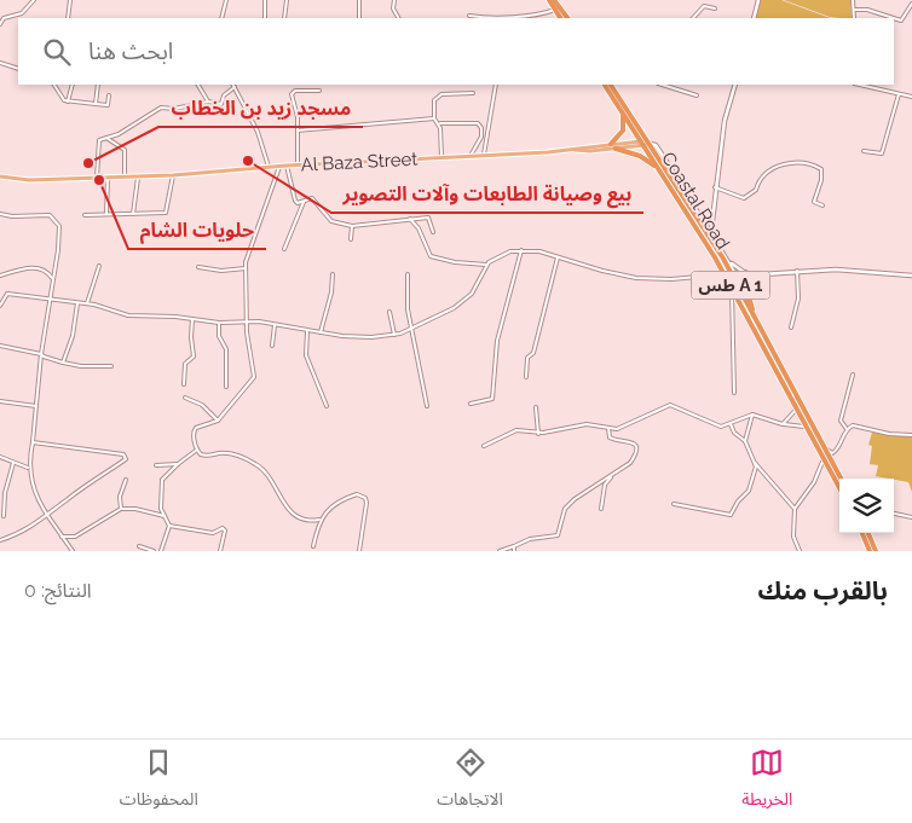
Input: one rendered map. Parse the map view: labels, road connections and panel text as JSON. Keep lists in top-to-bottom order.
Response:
{
  "streets": {
    "highway": ["Coastal Road", "طس A 1"],
    "main road": ["Al Baza Street"]
  },
  "places": ["بيع وصيانة الطابعات وآلات التصوير", "مسجد زيد بن الخطاب", "حلويات الشام"],
  "page": {
    "search": "ابحث هنا",
    "heading": ["بالقرب منك", "النتائج: 0"],
    "nav": ["الخريطة", "الاتجاهات", "المحفوظات"]
  }
}
